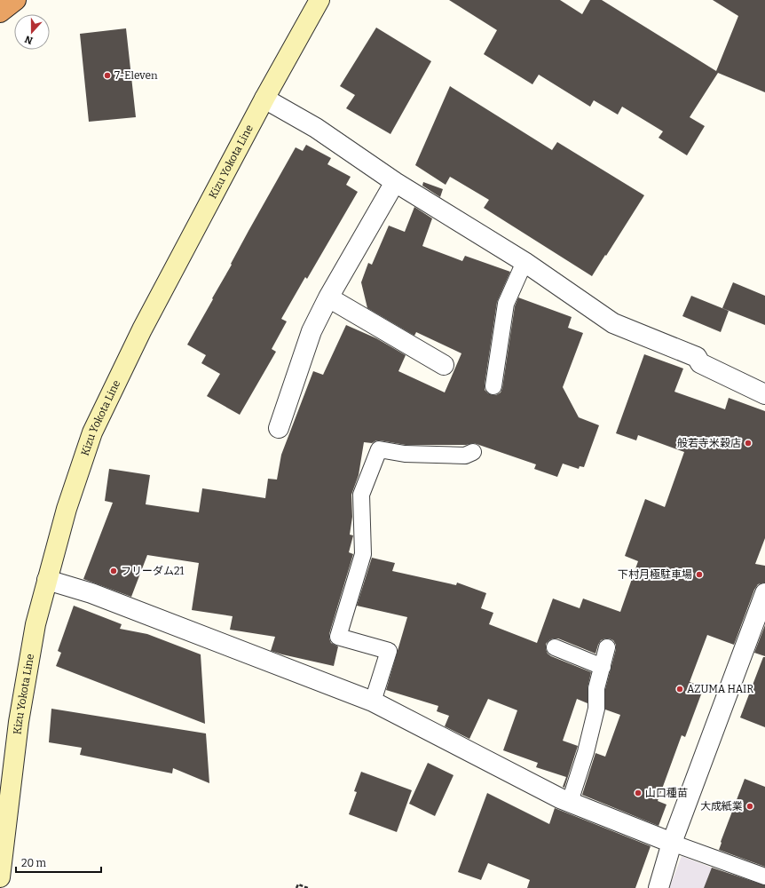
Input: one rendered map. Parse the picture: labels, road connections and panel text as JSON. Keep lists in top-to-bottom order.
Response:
{
  "streets": {
    "main road": ["Kizu Yokota Line"]
  },
  "places": [
    "7-Eleven",
    "般若寺米穀店",
    "フリーダム21",
    "下村月極駐車場",
    "AZUMA HAIR",
    "山口種苗",
    "大成紙業"
  ],
  "scale_bar": "20 m",
  "north": "bottom"
}
